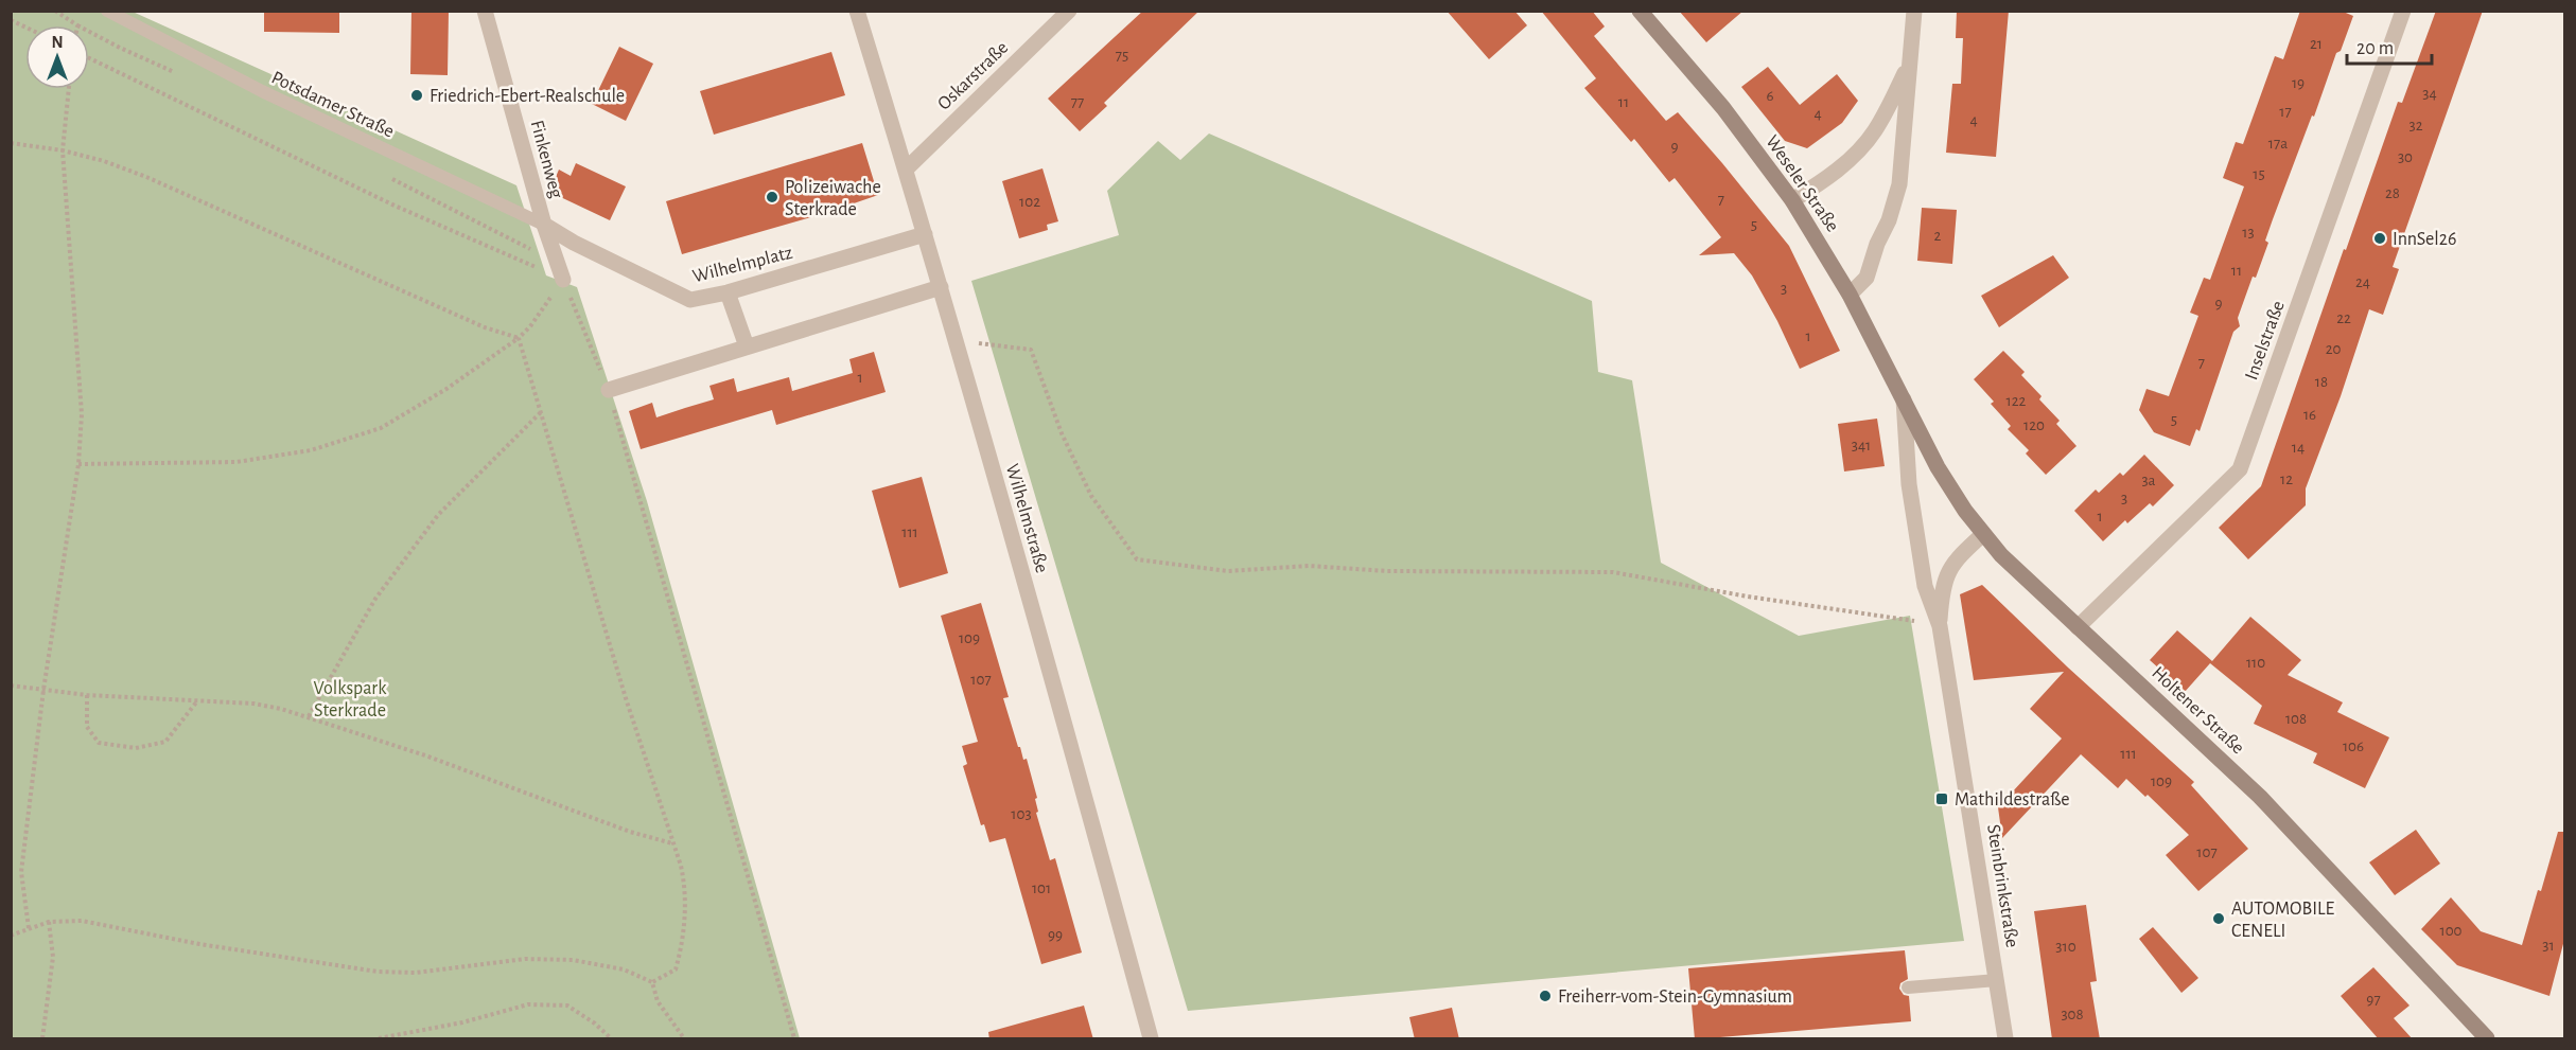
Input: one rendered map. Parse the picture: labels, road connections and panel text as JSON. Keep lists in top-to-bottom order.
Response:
{
  "streets": {
    "main road": ["Weseler Straße", "Holtener Straße"],
    "street": [
      "Oskarstraße",
      "Finkenweg",
      "Wilhelmplatz",
      "Inselstraße",
      "Wilhelmstraße",
      "Steinbrinkstraße"
    ],
    "lane": ["Potsdamer Straße"]
  },
  "crossings": [
    ["Oskarstraße", "Wilhelmstraße"],
    ["Potsdamer Straße", "Finkenweg"],
    ["Potsdamer Straße", "Wilhelmplatz"],
    ["Finkenweg", "Wilhelmplatz"],
    ["Weseler Straße", "Holtener Straße"],
    ["Weseler Straße", "Steinbrinkstraße"],
    ["Wilhelmplatz", "Wilhelmstraße"],
    ["Inselstraße", "Holtener Straße"],
    ["Holtener Straße", "Steinbrinkstraße"]
  ],
  "parks": ["Volkspark Sterkrade"],
  "places": {
    "other": [
      "Friedrich-Ebert-Realschule",
      "Polizeiwache Sterkrade",
      "InnSel26",
      "AUTOMOBILE CENELI",
      "Freiherr-vom-Stein-Gymnasium"
    ],
    "transit": ["Mathildestraße"]
  },
  "house_numbers": [
    "21",
    "75",
    "19",
    "34",
    "6",
    "77",
    "11",
    "17",
    "4",
    "4",
    "32",
    "17a",
    "9",
    "30",
    "15",
    "28",
    "7",
    "102",
    "5",
    "13",
    "2",
    "11",
    "24",
    "3",
    "9",
    "22",
    "1",
    "20",
    "7",
    "1",
    "18",
    "122",
    "16",
    "5",
    "120",
    "341",
    "14",
    "12",
    "3a",
    "3",
    "1",
    "111",
    "109",
    "110",
    "107",
    "108",
    "106",
    "111",
    "109",
    "103",
    "107",
    "101",
    "100",
    "99",
    "31",
    "310",
    "97",
    "308"
  ],
  "scale_bar": "20 m",
  "north": "top"
}
